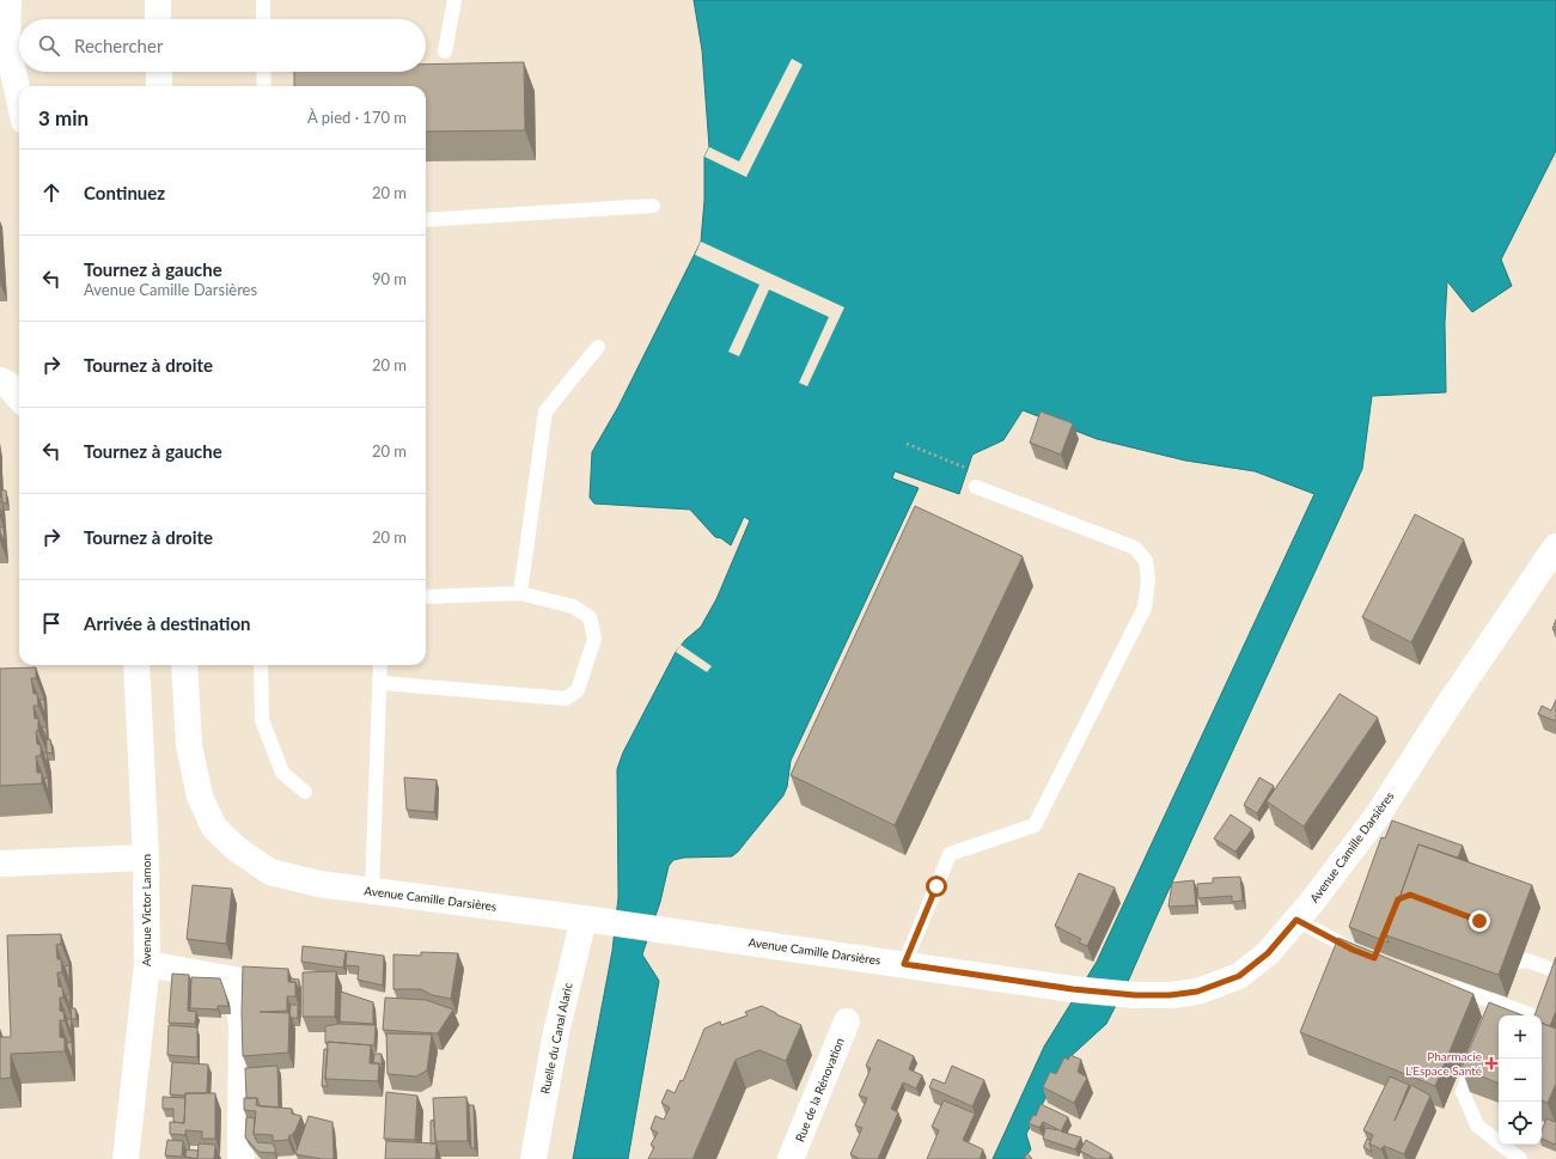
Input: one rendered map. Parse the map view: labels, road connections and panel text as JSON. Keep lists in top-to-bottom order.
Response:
{
  "streets": {
    "main road": [
      "Avenue Camille Darsières",
      "Avenue Victor Lamon",
      "Ruelle du Canal Alaric",
      "Rue de la Rénovation"
    ]
  },
  "crossings": [
    ["Avenue Camille Darsières", "Ruelle du Canal Alaric"]
  ],
  "places": {
    "health": ["Pharmacie L'Espace Santé"]
  },
  "page": {
    "search": "Rechercher",
    "heading": ["3 min", "À pied · 170 m"],
    "list": [
      ["Continuez", "20 m"],
      ["Tournez à gauche", "Avenue Camille Darsières", "90 m"],
      ["Tournez à droite", "20 m"],
      ["Tournez à gauche", "20 m"],
      ["Tournez à droite", "20 m"],
      "Arrivée à destination"
    ],
    "map_buttons": ["+", "−"]
  }
}
